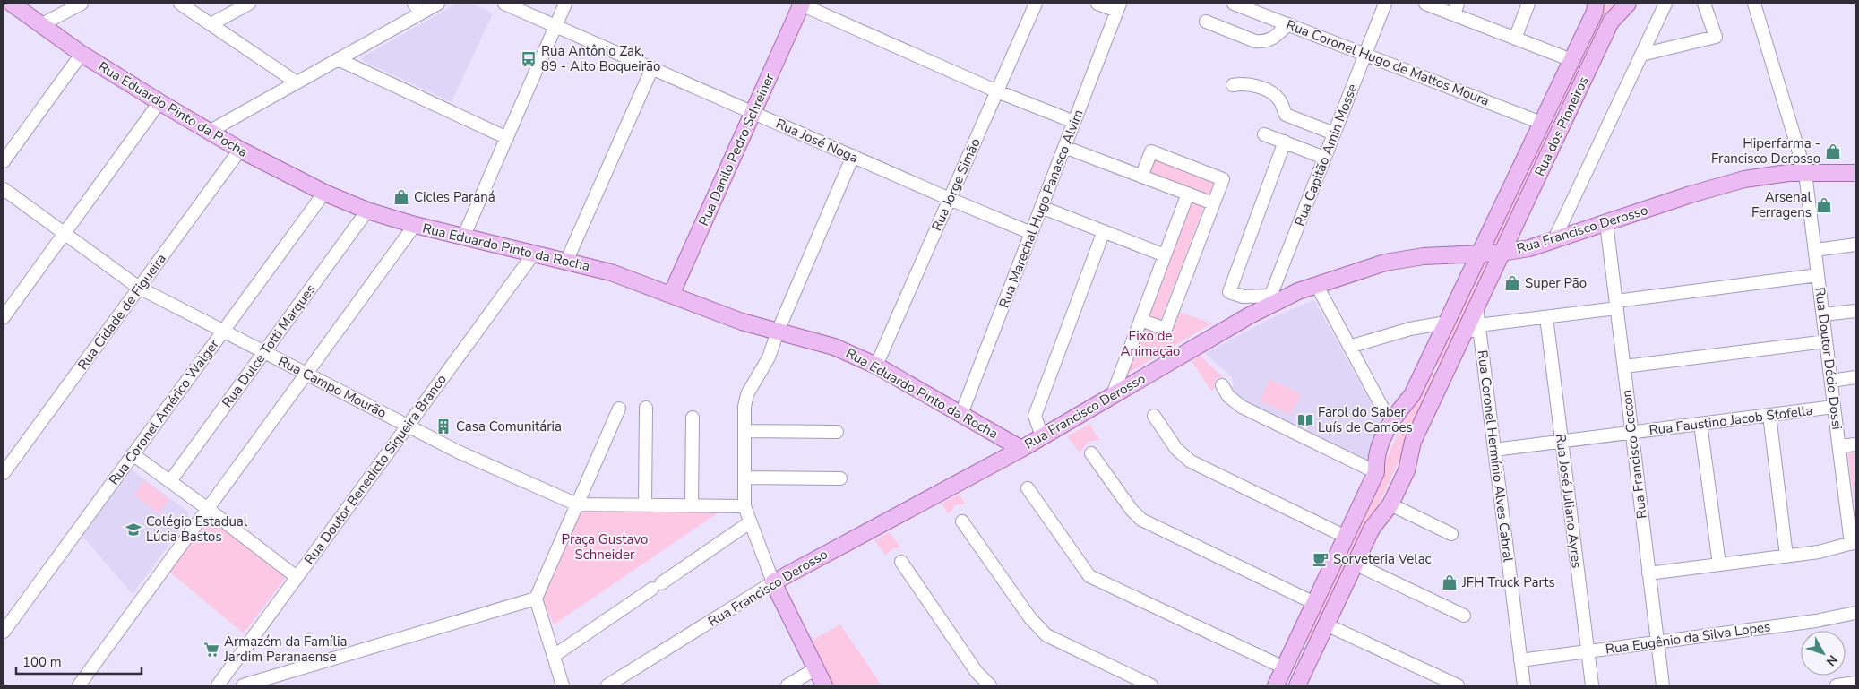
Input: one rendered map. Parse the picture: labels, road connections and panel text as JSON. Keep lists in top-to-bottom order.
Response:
{
  "streets": {
    "main road": [
      "Rua Eduardo Pinto da Rocha",
      "Rua dos Pioneiros",
      "Rua Danilo Pedro Schreiner",
      "Rua Francisco Derosso"
    ],
    "street": [
      "Rua Coronel Hugo de Mattos Moura",
      "Rua José Noga",
      "Rua Capitão Amin Mosse",
      "Rua Jorge Simão",
      "Rua Marechal Hugo Panasco Alvim",
      "Rua Cidade de Figueira",
      "Rua Dulce Totti Marques",
      "Rua Doutor Décio Dossi",
      "Rua Campo Mourão",
      "Rua Coronel Américo Walger",
      "Rua Faustino Jacob Stofella",
      "Rua Francisco Ceccon",
      "Rua Coronel Hermínio Alves Cabral",
      "Rua Doutor Benedicto Siqueira Branco",
      "Rua José Juliano Ayres",
      "Rua Eugênio da Silva Lopes"
    ]
  },
  "crossings": [
    ["Rua Coronel Hugo de Mattos Moura", "Rua dos Pioneiros"],
    ["Rua Coronel Hugo de Mattos Moura", "Rua Capitão Amin Mosse"],
    ["Rua Eduardo Pinto da Rocha", "Rua Danilo Pedro Schreiner"],
    ["Rua Eduardo Pinto da Rocha", "Rua Jorge Simão"],
    ["Rua Eduardo Pinto da Rocha", "Rua Marechal Hugo Panasco Alvim"],
    ["Rua Eduardo Pinto da Rocha", "Rua Francisco Derosso"],
    ["Rua Eduardo Pinto da Rocha", "Rua Cidade de Figueira"],
    ["Rua Eduardo Pinto da Rocha", "Rua Dulce Totti Marques"],
    ["Rua Eduardo Pinto da Rocha", "Rua Coronel Américo Walger"],
    ["Rua Eduardo Pinto da Rocha", "Rua Doutor Benedicto Siqueira Branco"],
    ["Rua dos Pioneiros", "Rua Francisco Derosso"],
    ["Rua dos Pioneiros", "Rua Coronel Hermínio Alves Cabral"],
    ["Rua José Noga", "Rua Danilo Pedro Schreiner"],
    ["Rua José Noga", "Rua Jorge Simão"],
    ["Rua José Noga", "Rua Marechal Hugo Panasco Alvim"],
    ["Rua Capitão Amin Mosse", "Rua Francisco Derosso"],
    ["Rua Francisco Derosso", "Rua Doutor Décio Dossi"],
    ["Rua Francisco Derosso", "Rua Francisco Ceccon"],
    ["Rua Cidade de Figueira", "Rua Campo Mourão"],
    ["Rua Dulce Totti Marques", "Rua Campo Mourão"],
    ["Rua Doutor Décio Dossi", "Rua Faustino Jacob Stofella"],
    ["Rua Campo Mourão", "Rua Coronel Américo Walger"],
    ["Rua Campo Mourão", "Rua Doutor Benedicto Siqueira Branco"],
    ["Rua Faustino Jacob Stofella", "Rua Francisco Ceccon"],
    ["Rua Faustino Jacob Stofella", "Rua Coronel Hermínio Alves Cabral"],
    ["Rua Faustino Jacob Stofella", "Rua José Juliano Ayres"],
    ["Rua Francisco Ceccon", "Rua Eugênio da Silva Lopes"],
    ["Rua Coronel Hermínio Alves Cabral", "Rua Eugênio da Silva Lopes"],
    ["Rua José Juliano Ayres", "Rua Eugênio da Silva Lopes"]
  ],
  "parks": ["Eixo de Animação", "Praça Gustavo Schneider"],
  "places": {
    "bus stop": ["Rua Antônio Zak, 89 - Alto Boqueirão"],
    "shop": [
      "Hiperfarma - Francisco Derosso",
      "Cicles Paraná",
      "Arsenal Ferragens",
      "Super Pão",
      "JFH Truck Parts"
    ],
    "library": ["Farol do Saber Luís de Camões"],
    "building": ["Casa Comunitária"],
    "school or university": ["Colégio Estadual Lúcia Bastos"],
    "cafe": ["Sorveteria Velac"],
    "supermarket": ["Armazém da Família Jardim Paranaense"]
  },
  "scale_bar": "100 m",
  "north": "bottom right"
}
